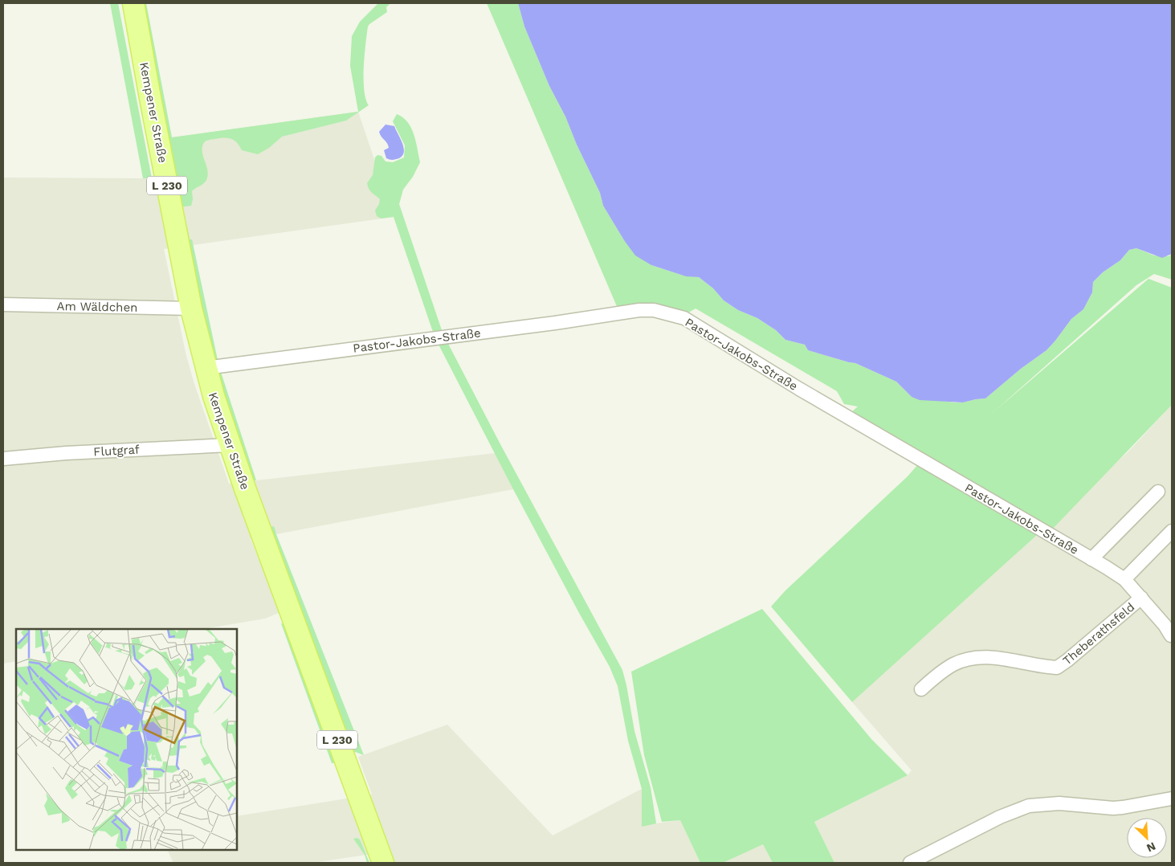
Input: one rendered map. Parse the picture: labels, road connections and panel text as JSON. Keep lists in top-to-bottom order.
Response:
{
  "streets": {
    "main road": ["Kempener Straße", "L 230"],
    "street": [
      "Am Wäldchen",
      "Pastor-Jakobs-Straße",
      "Flutgraf",
      "Theberathsfeld"
    ]
  },
  "crossings": [
    ["Kempener Straße", "Am Wäldchen"],
    ["Kempener Straße", "Pastor-Jakobs-Straße"],
    ["Kempener Straße", "Flutgraf"],
    ["Pastor-Jakobs-Straße", "Theberathsfeld"]
  ],
  "north": "bottom right"
}
